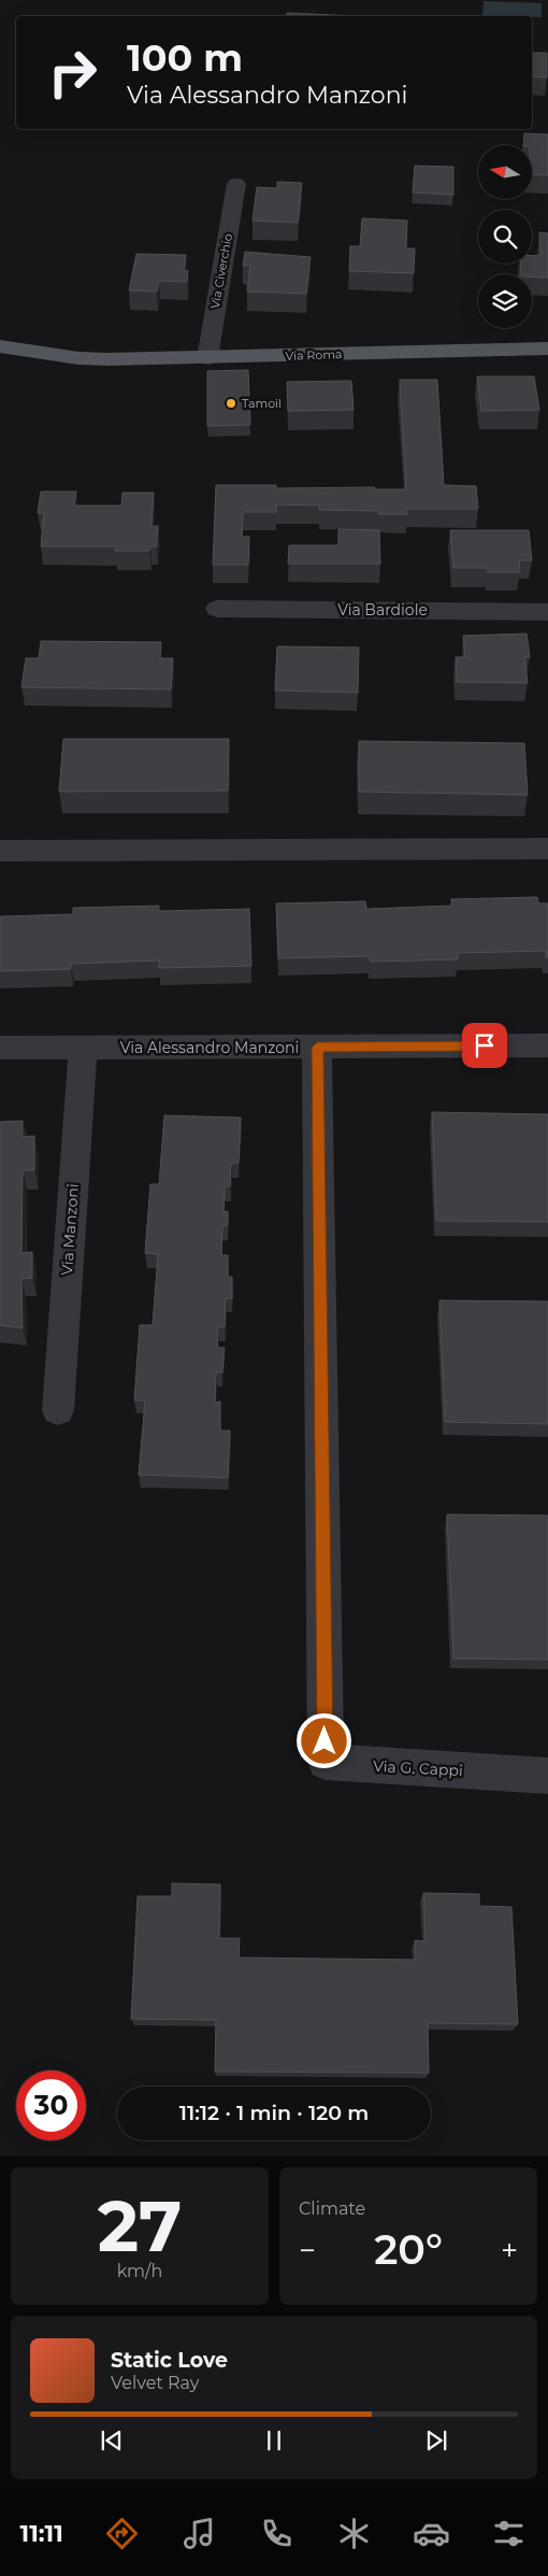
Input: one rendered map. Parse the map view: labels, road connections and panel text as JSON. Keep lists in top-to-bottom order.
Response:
{
  "streets": {
    "main road": ["Via Roma"],
    "street": [
      "Via Civerchio",
      "Via Bardiole",
      "Via Alessandro Manzoni",
      "Via Manzoni",
      "Via G. Cappi"
    ]
  },
  "crossings": [
    ["Via Civerchio", "Via Roma"],
    ["Via Alessandro Manzoni", "Via Manzoni"],
    ["Via Alessandro Manzoni", "Via G. Cappi"]
  ],
  "places": ["Tamoil"],
  "north": "left",
  "page": {
    "turn": ["100 m", "Via Alessandro Manzoni"],
    "limit": "30",
    "trip": "11:12 · 1 min · 120 m",
    "tile": [
      ["27", "km/h"],
      "Climate"
    ],
    "heat": ["−", "20°", "+"],
    "song": ["Static Love", "Velvet Ray"],
    "tabs": "11:11"
  }
}
